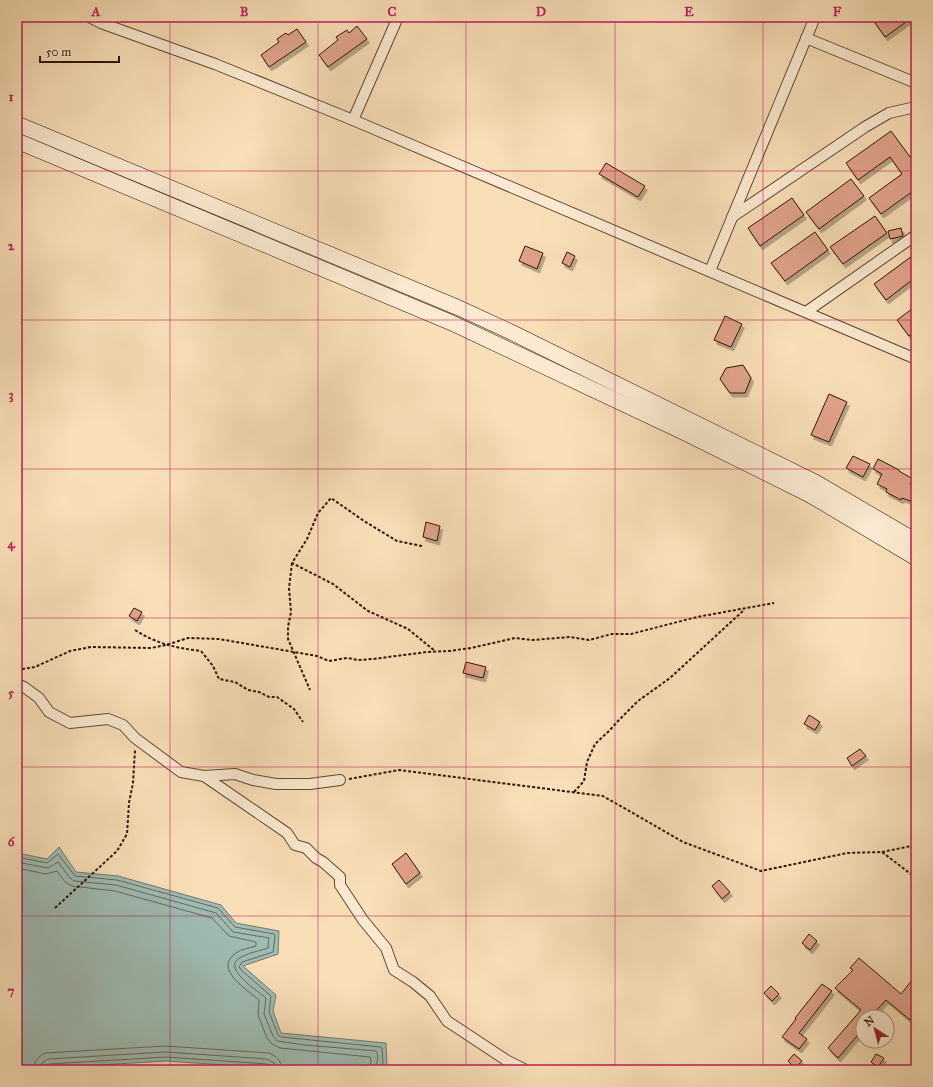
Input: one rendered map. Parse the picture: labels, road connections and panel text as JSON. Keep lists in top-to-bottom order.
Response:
{
  "scale_bar": "50 m",
  "north": "top left",
  "grid": {
    "columns": [
      "A",
      "B",
      "C",
      "D",
      "E",
      "F"
    ],
    "rows": [
      "1",
      "2",
      "3",
      "4",
      "5",
      "6",
      "7"
    ]
  }
}
